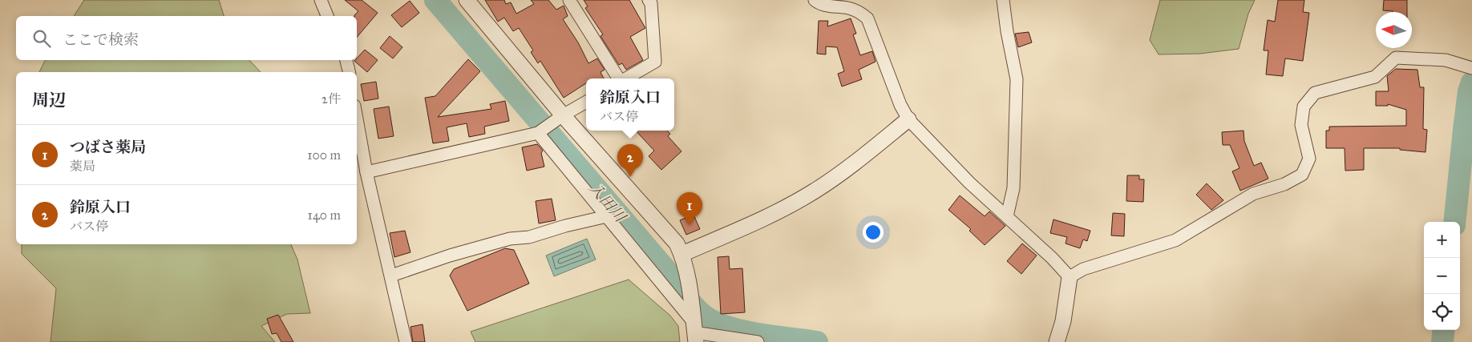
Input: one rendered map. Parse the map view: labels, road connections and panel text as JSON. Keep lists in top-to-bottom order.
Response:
{
  "water": ["入田川"],
  "north": "left",
  "page": {
    "search": "ここで検索",
    "heading": ["周辺", "2件"],
    "popup": ["鈴原入口", "バス停"],
    "list": [
      {
        "mark": "1",
        "name": "つばさ薬局",
        "note": "薬局",
        "value": "100 m"
      },
      {
        "mark": "2",
        "name": "鈴原入口",
        "note": "バス停",
        "value": "140 m"
      }
    ],
    "pins": ["2", "1"],
    "map_buttons": ["+", "−"]
  }
}
